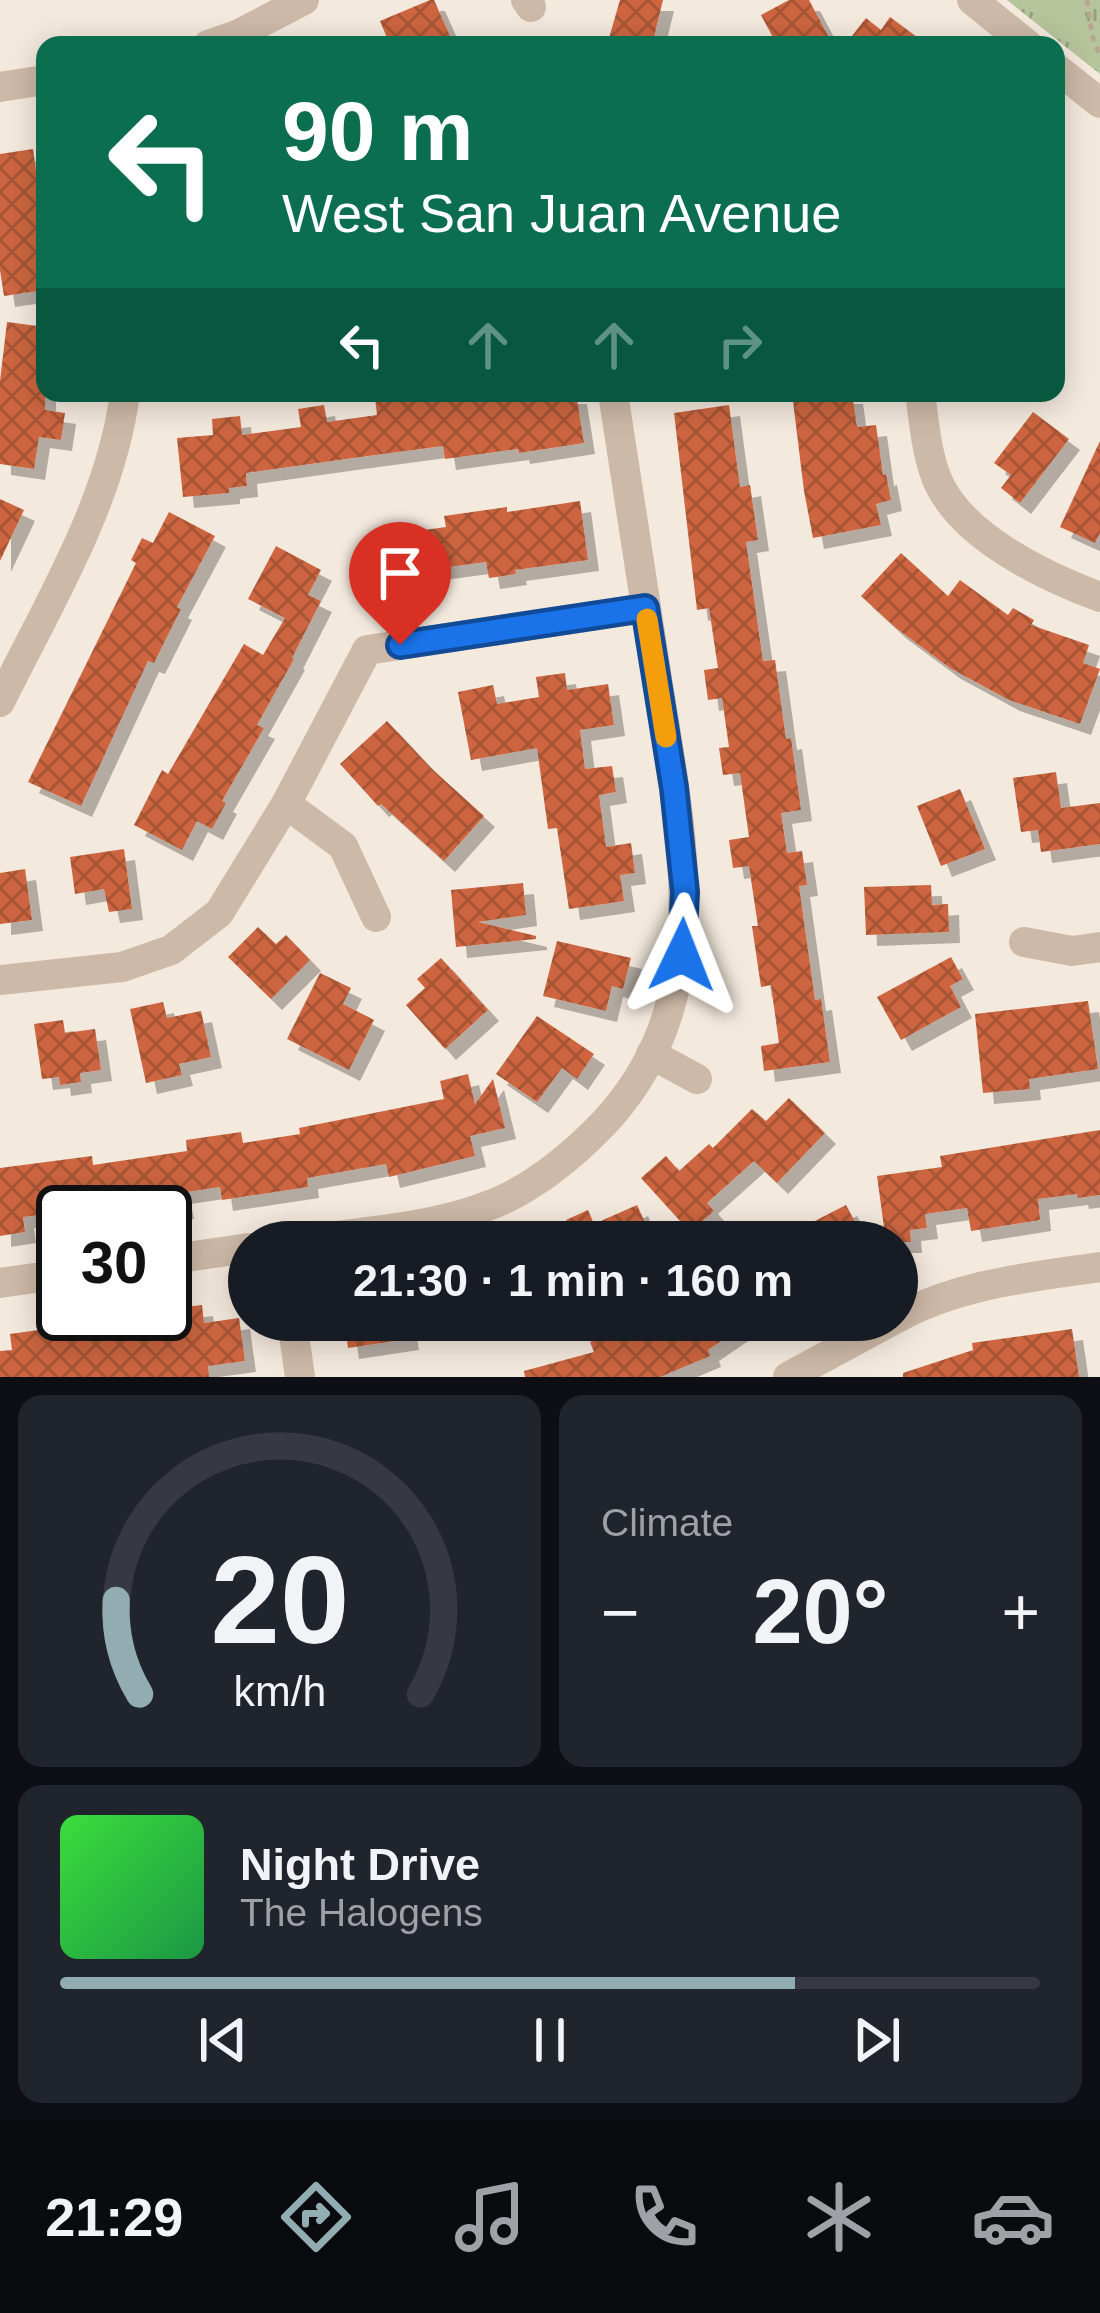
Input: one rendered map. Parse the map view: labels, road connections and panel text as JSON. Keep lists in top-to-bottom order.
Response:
{
  "page": {
    "turn": ["90 m", "West San Juan Avenue"],
    "limit": "30",
    "trip": "21:30 · 1 min · 160 m",
    "tile": "Climate",
    "heat": ["−", "20°", "+"],
    "song": ["Night Drive", "The Halogens"],
    "tabs": "21:29",
    "gauge": ["20", "km/h"]
  }
}
